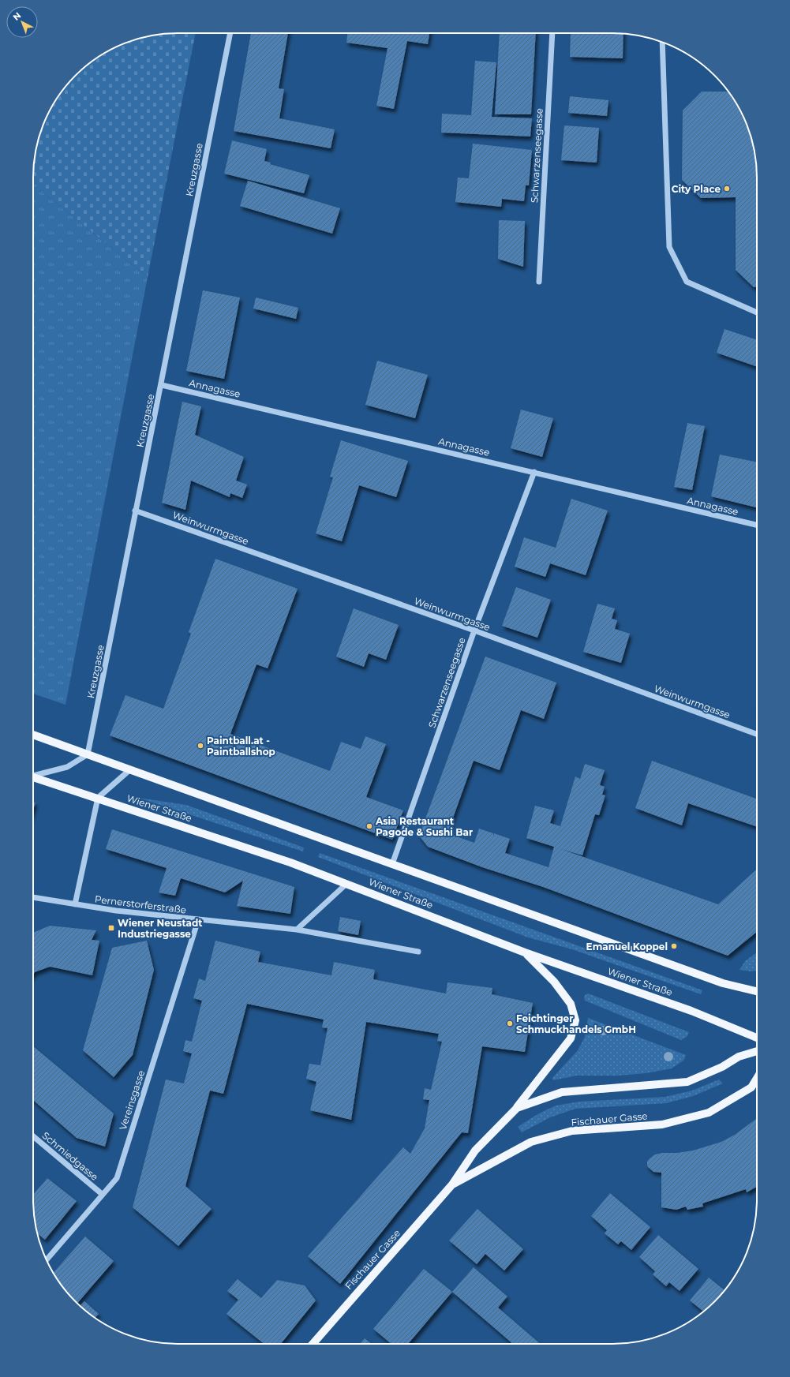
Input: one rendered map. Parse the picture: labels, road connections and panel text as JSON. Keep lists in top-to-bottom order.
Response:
{
  "streets": {
    "main road": ["Wiener Straße", "Fischauer Gasse"],
    "street": [
      "Schwarzenseegasse",
      "Kreuzgasse",
      "Annagasse",
      "Weinwurmgasse",
      "Pernerstorferstraße",
      "Vereinsgasse",
      "Schmiedgasse"
    ]
  },
  "crossings": [
    ["Schwarzenseegasse", "Annagasse"],
    ["Schwarzenseegasse", "Weinwurmgasse"],
    ["Kreuzgasse", "Annagasse"],
    ["Kreuzgasse", "Weinwurmgasse"],
    ["Wiener Straße", "Fischauer Gasse"],
    ["Pernerstorferstraße", "Vereinsgasse"],
    ["Vereinsgasse", "Schmiedgasse"]
  ],
  "places": {
    "other": [
      "City Place",
      "Paintball.at - Paintballshop",
      "Asia Restaurant Pagode & Sushi Bar",
      "Emanuel Koppel",
      "Feichtinger Schmuckhandels GmbH"
    ],
    "transit": ["Wiener Neustadt Industriegasse"]
  },
  "north": "top left"
}
